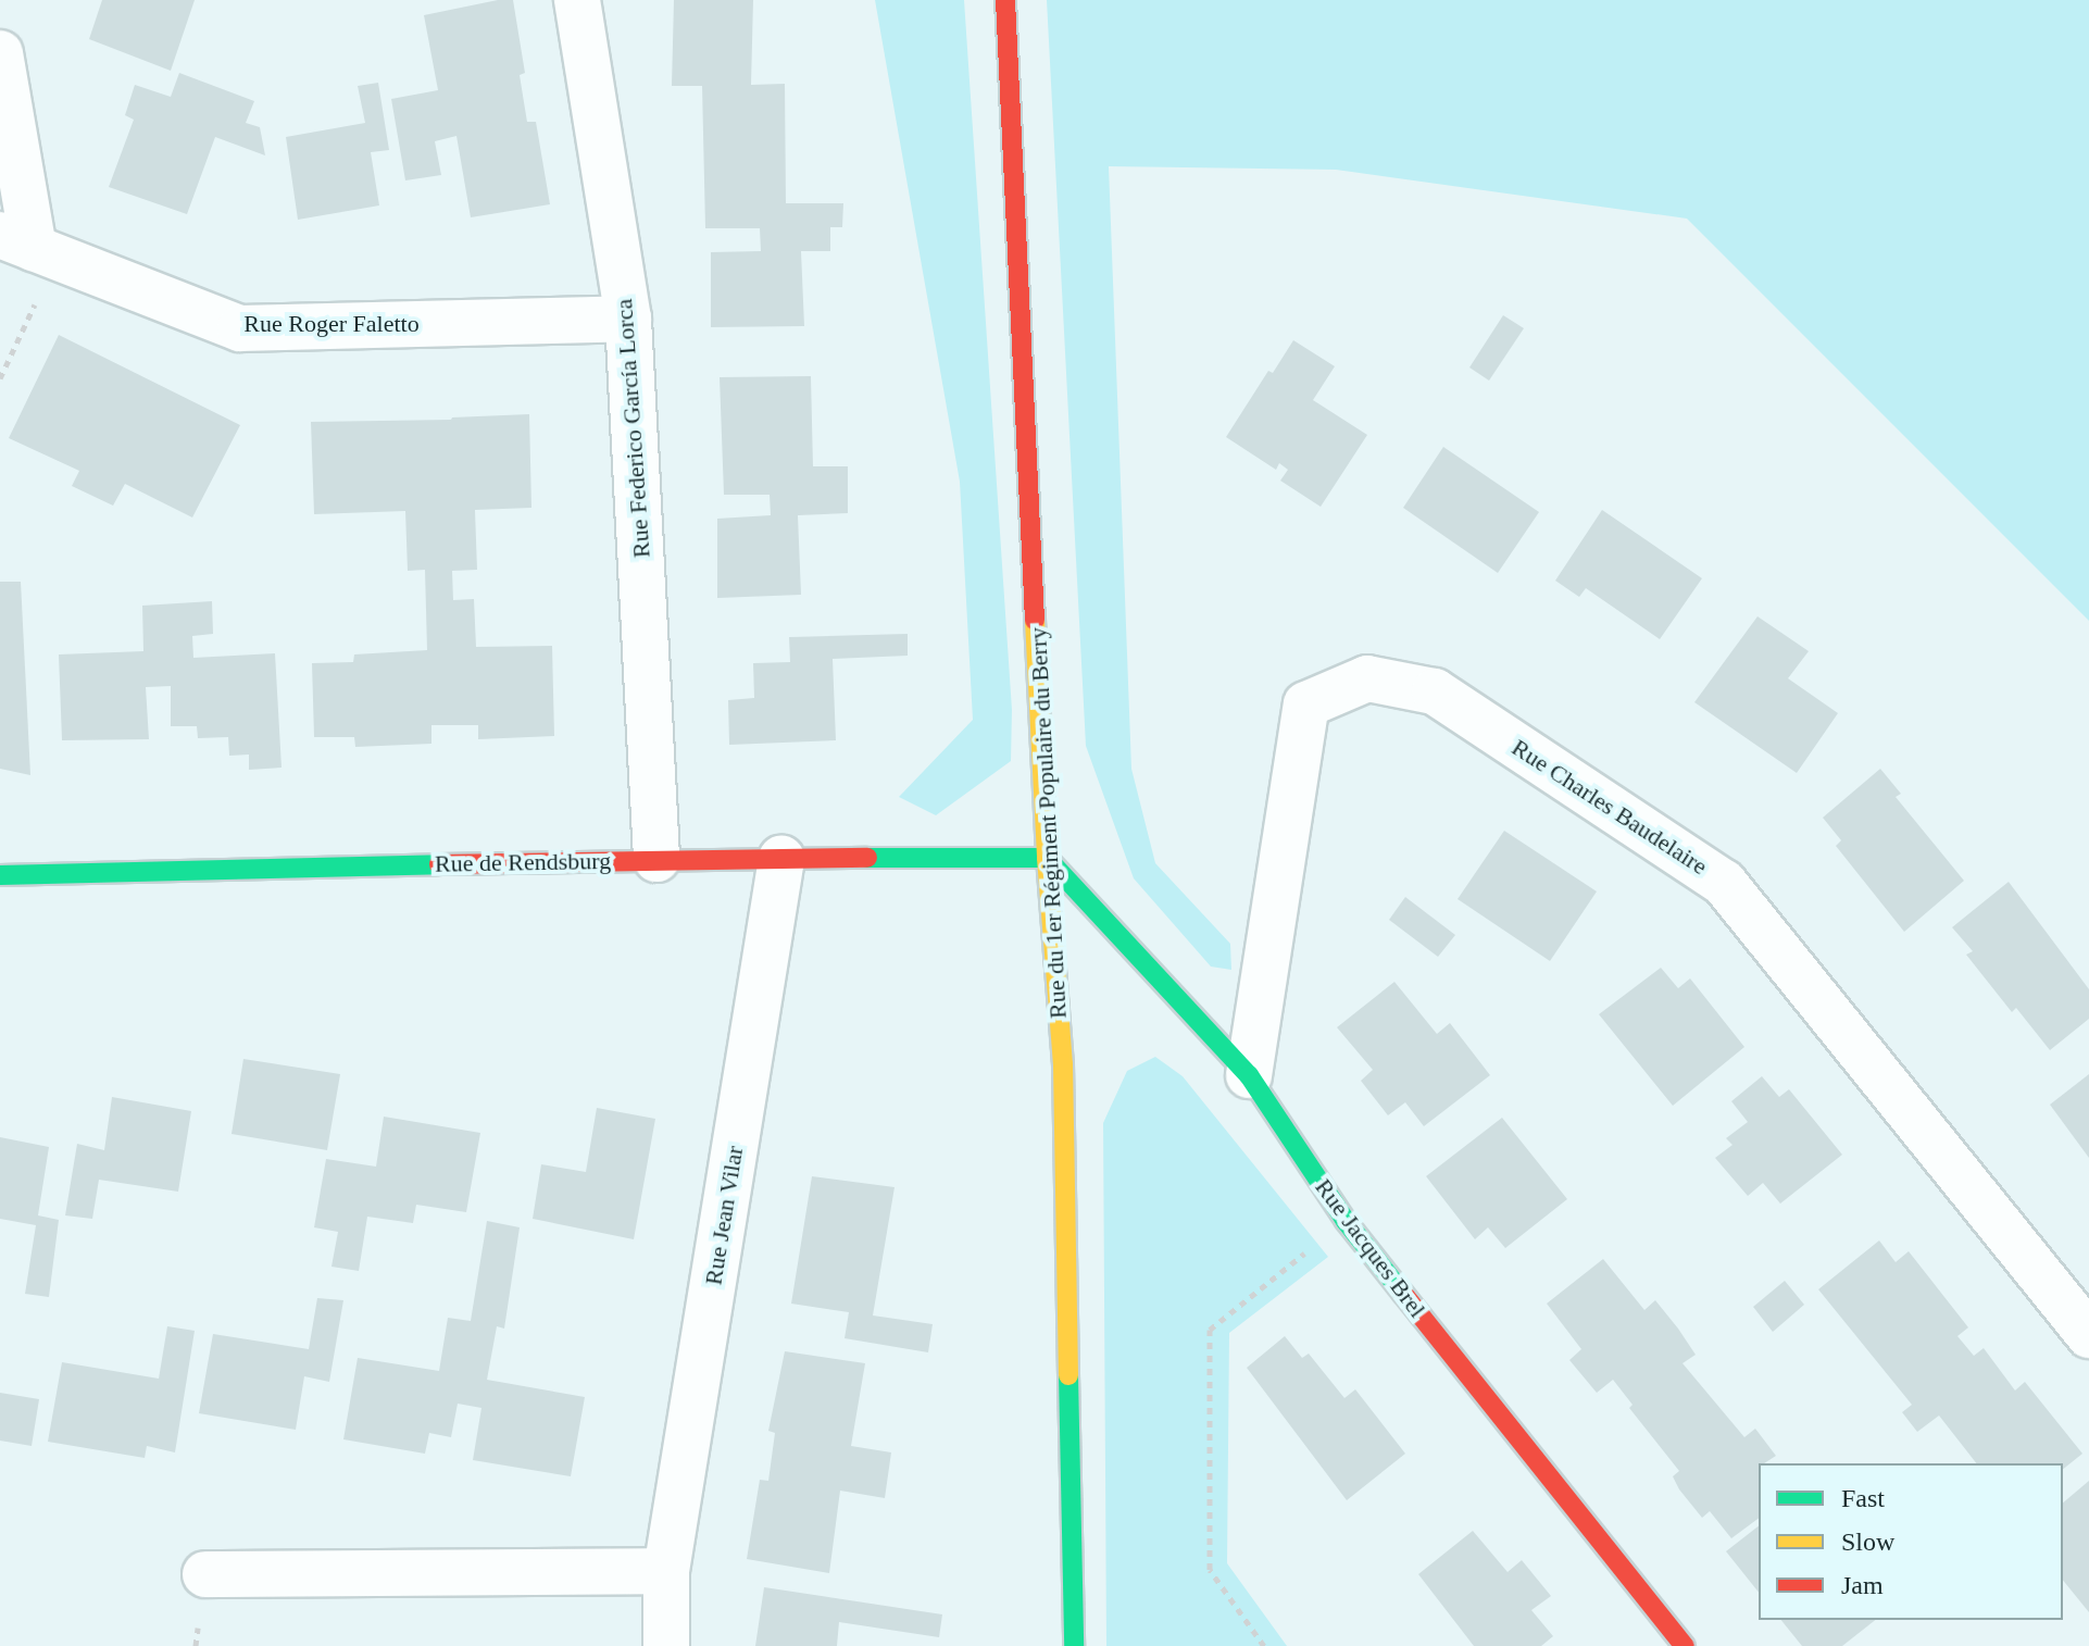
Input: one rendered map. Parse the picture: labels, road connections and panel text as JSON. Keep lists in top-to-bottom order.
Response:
{
  "streets": {
    "street": [
      "Rue Roger Faletto",
      "Rue Federico García Lorca",
      "Rue Charles Baudelaire",
      "Rue du 1er Régiment Populaire du Berry",
      "Rue de Rendsburg",
      "Rue Jean Vilar",
      "Rue Jacques Brel"
    ]
  },
  "crossings": [
    ["Rue Roger Faletto", "Rue Federico García Lorca"],
    ["Rue Federico García Lorca", "Rue de Rendsburg"],
    ["Rue Charles Baudelaire", "Rue Jacques Brel"],
    ["Rue du 1er Régiment Populaire du Berry", "Rue de Rendsburg"],
    ["Rue du 1er Régiment Populaire du Berry", "Rue Jacques Brel"],
    ["Rue de Rendsburg", "Rue Jean Vilar"],
    ["Rue de Rendsburg", "Rue Jacques Brel"]
  ],
  "legend": ["Fast", "Slow", "Jam"]
}
